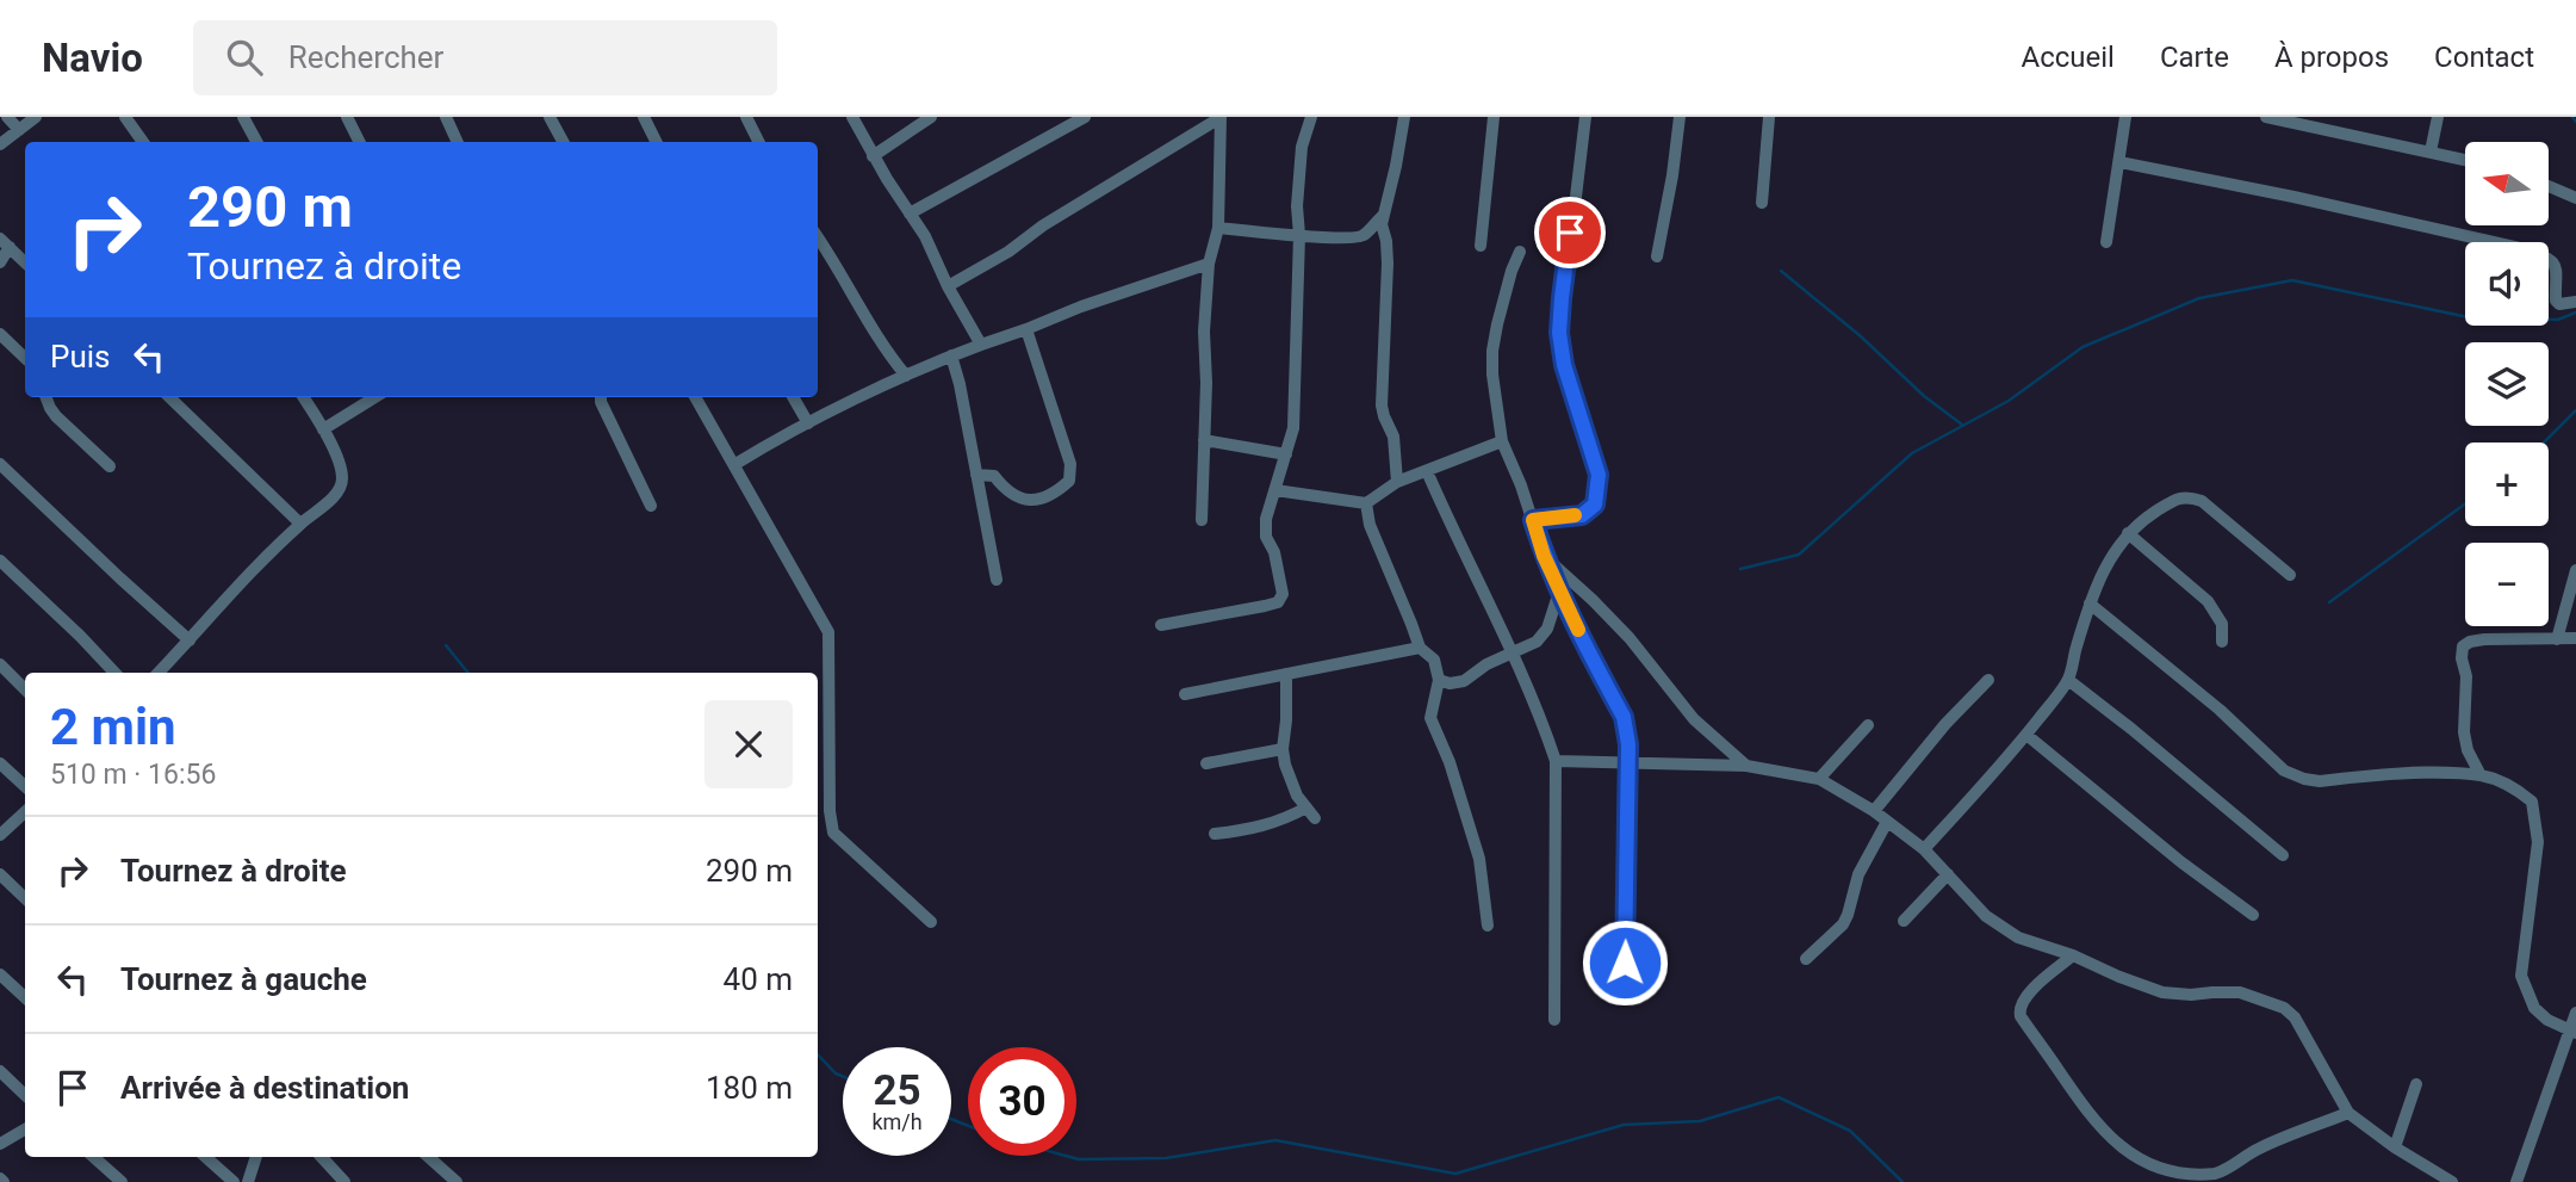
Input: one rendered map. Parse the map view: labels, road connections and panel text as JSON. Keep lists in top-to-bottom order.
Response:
{
  "north": "left",
  "page": {
    "header": "Navio",
    "search": "Rechercher",
    "nav": [
      "Accueil",
      "Carte",
      "À propos",
      "Contact"
    ],
    "map_buttons": ["+", "−"],
    "turn": ["290 m", "Tournez à droite"],
    "then": "Puis",
    "heading": ["2 min", "510 m · 16:56"],
    "list": [
      {
        "name": "Tournez à droite",
        "value": "290 m"
      },
      {
        "name": "Tournez à gauche",
        "value": "40 m"
      },
      {
        "name": "Arrivée à destination",
        "value": "180 m"
      }
    ],
    "speed": "25 km/h",
    "limit": "30"
  }
}
